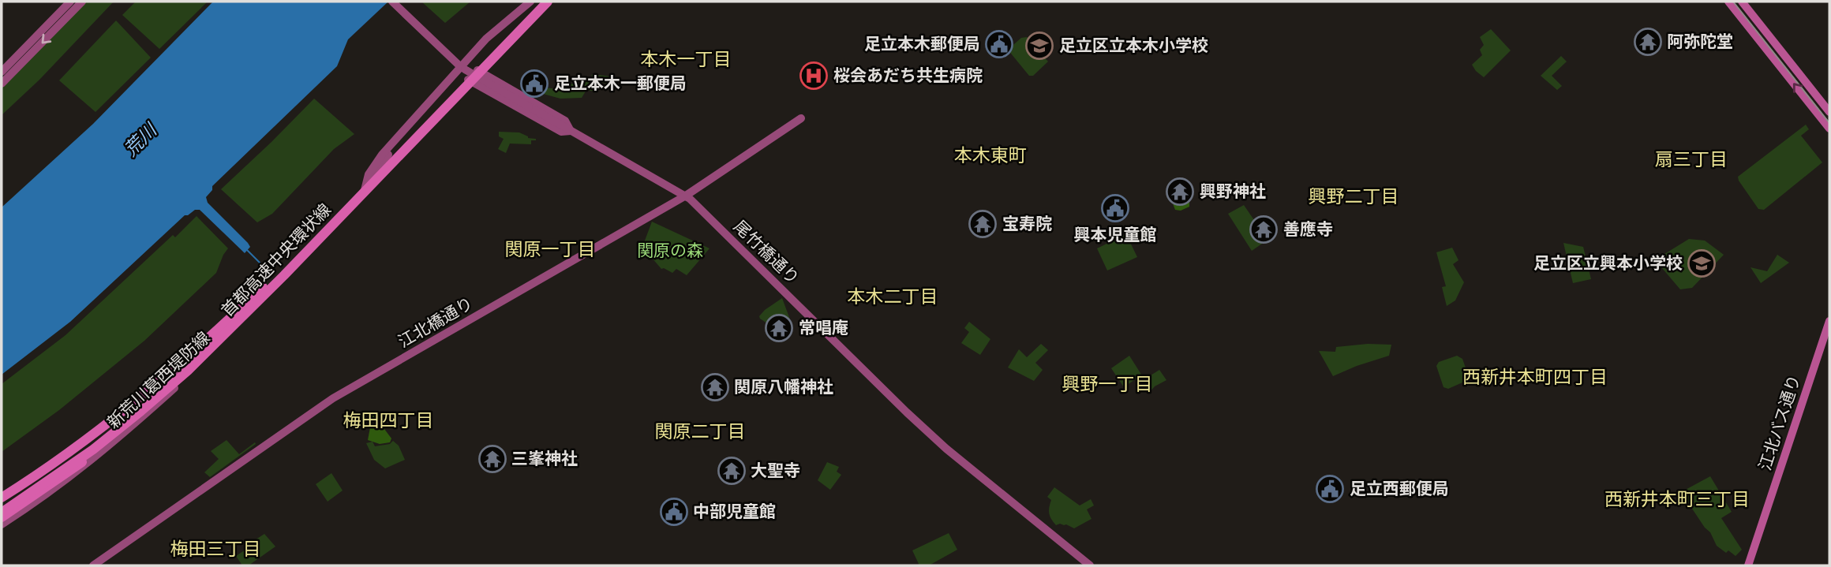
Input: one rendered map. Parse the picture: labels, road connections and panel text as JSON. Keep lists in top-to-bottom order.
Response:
{
  "streets": {
    "highway": ["首都高速中央環状線"],
    "main road": [
      "尾竹橋通り",
      "江北橋通り",
      "新荒川葛西堤防線",
      "江北バス通り"
    ]
  },
  "crossings": [
    ["尾竹橋通り", "江北橋通り"],
    ["首都高速中央環状線", "新荒川葛西堤防線"]
  ],
  "districts": [
    "本木一丁目",
    "本木東町",
    "扇三丁目",
    "興野二丁目",
    "関原一丁目",
    "本木二丁目",
    "西新井本町四丁目",
    "興野一丁目",
    "梅田四丁目",
    "関原二丁目",
    "西新井本町三丁目",
    "梅田三丁目"
  ],
  "water": ["荒川"],
  "parks": ["関原の森"],
  "places": {
    "temple": [
      "阿弥陀堂",
      "興野神社",
      "宝寿院",
      "善應寺",
      "常唱庵",
      "関原八幡神社",
      "三峯神社",
      "大聖寺"
    ],
    "public building": [
      "足立本木郵便局",
      "足立本木一郵便局",
      "興本児童館",
      "足立西郵便局",
      "中部児童館"
    ],
    "school or university": ["足立区立本木小学校", "足立区立興本小学校"],
    "hospital": ["桜会あだち共生病院"]
  }
}
